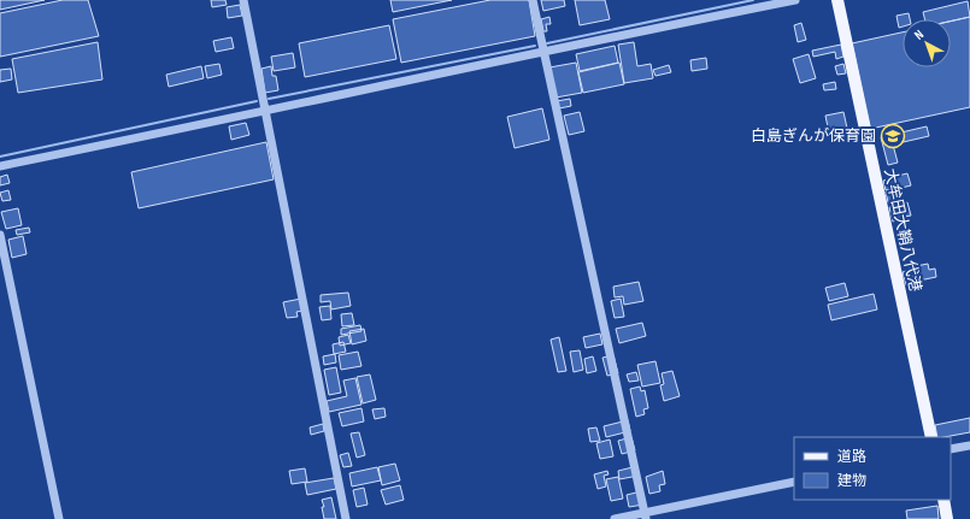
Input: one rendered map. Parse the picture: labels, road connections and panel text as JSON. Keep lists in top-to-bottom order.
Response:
{
  "streets": {
    "main road": ["大牟田大鞘八代港"]
  },
  "places": {
    "school or university": ["白島ぎんが保育園"]
  },
  "legend": ["道路", "建物"],
  "north": "top left"
}
